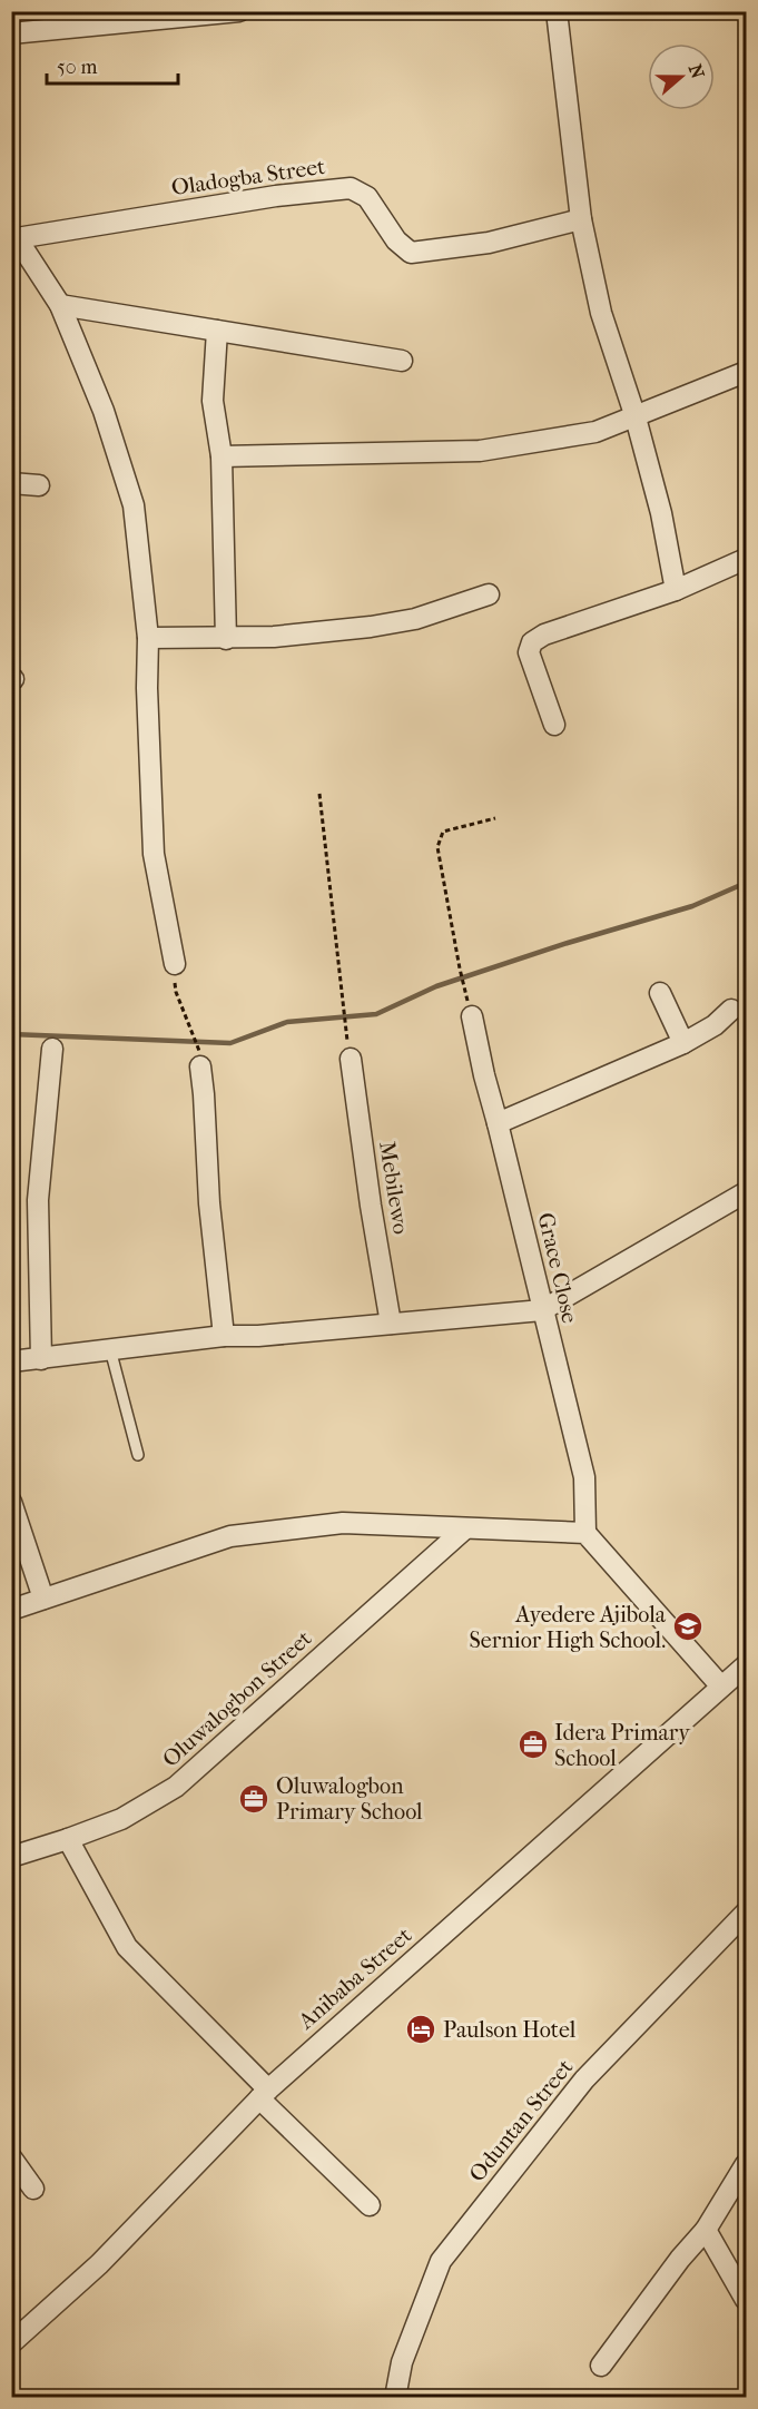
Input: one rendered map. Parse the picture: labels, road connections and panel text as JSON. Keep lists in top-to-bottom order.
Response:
{
  "streets": {
    "street": [
      "Oladogba Street",
      "Mebilewo",
      "Grace Close",
      "Oluwalogbon Street",
      "Anibaba Street",
      "Oduntan Street"
    ]
  },
  "places": {
    "school or university": ["Ayedere Ajibola Sernior High School."],
    "office": ["Idera Primary School", "Oluwalogbon Primary School"],
    "hotel": ["Paulson Hotel"]
  },
  "scale_bar": "50 m",
  "north": "right"
}
